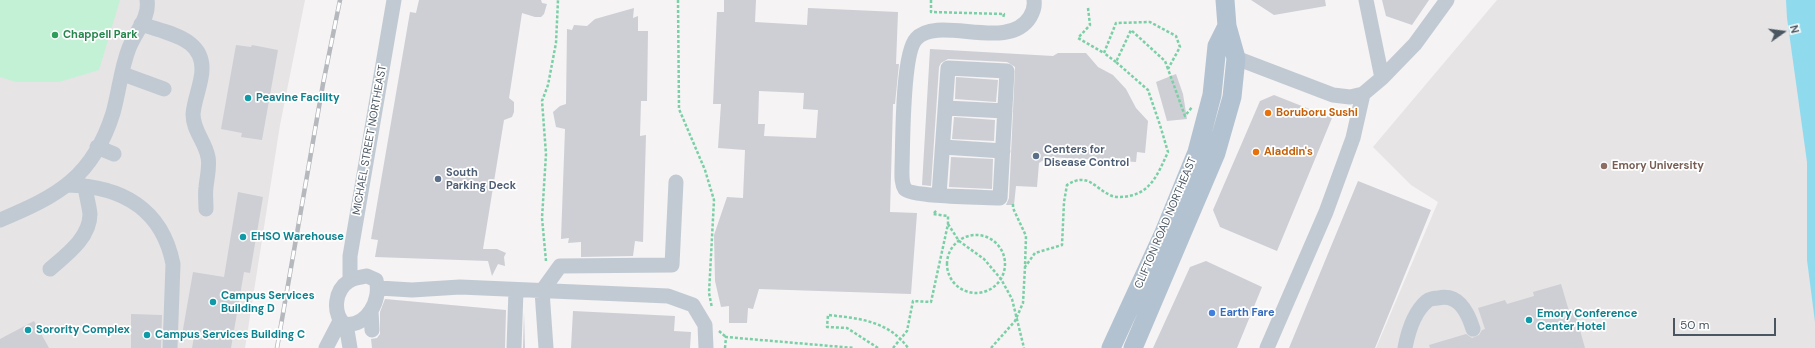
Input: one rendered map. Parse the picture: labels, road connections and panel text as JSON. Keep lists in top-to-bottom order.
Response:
{
  "streets": {
    "main road": ["CLIFTON ROAD NORTHEAST"],
    "street": ["MICHAEL STREET NORTHEAST"]
  },
  "places": [
    "Chappell Park",
    "Peavine Facility",
    "Boruboru Sushi",
    "Aladdin's",
    "Centers for Disease Control",
    "Emory University",
    "South Parking Deck",
    "EHSO Warehouse",
    "Campus Services Building D",
    "Earth Fare",
    "Emory Conference Center Hotel",
    "Sorority Complex",
    "Campus Services Building C"
  ],
  "scale_bar": "50 m",
  "north": "right"
}
